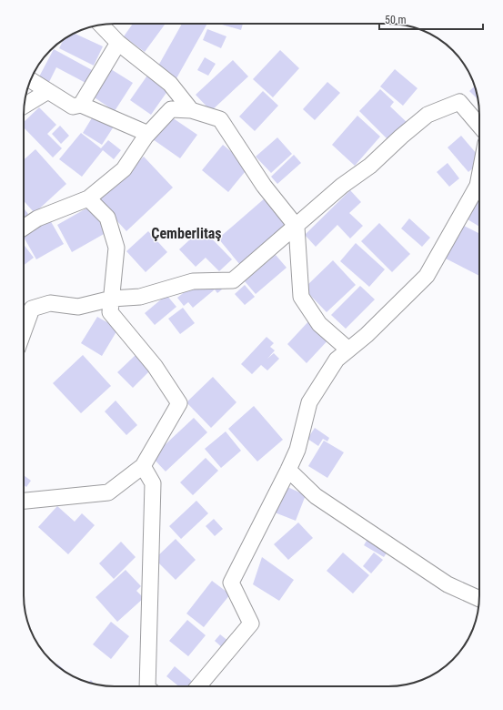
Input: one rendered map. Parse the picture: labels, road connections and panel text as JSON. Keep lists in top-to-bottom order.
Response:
{
  "districts": ["Çemberlitaş"],
  "scale_bar": "50 m"
}
